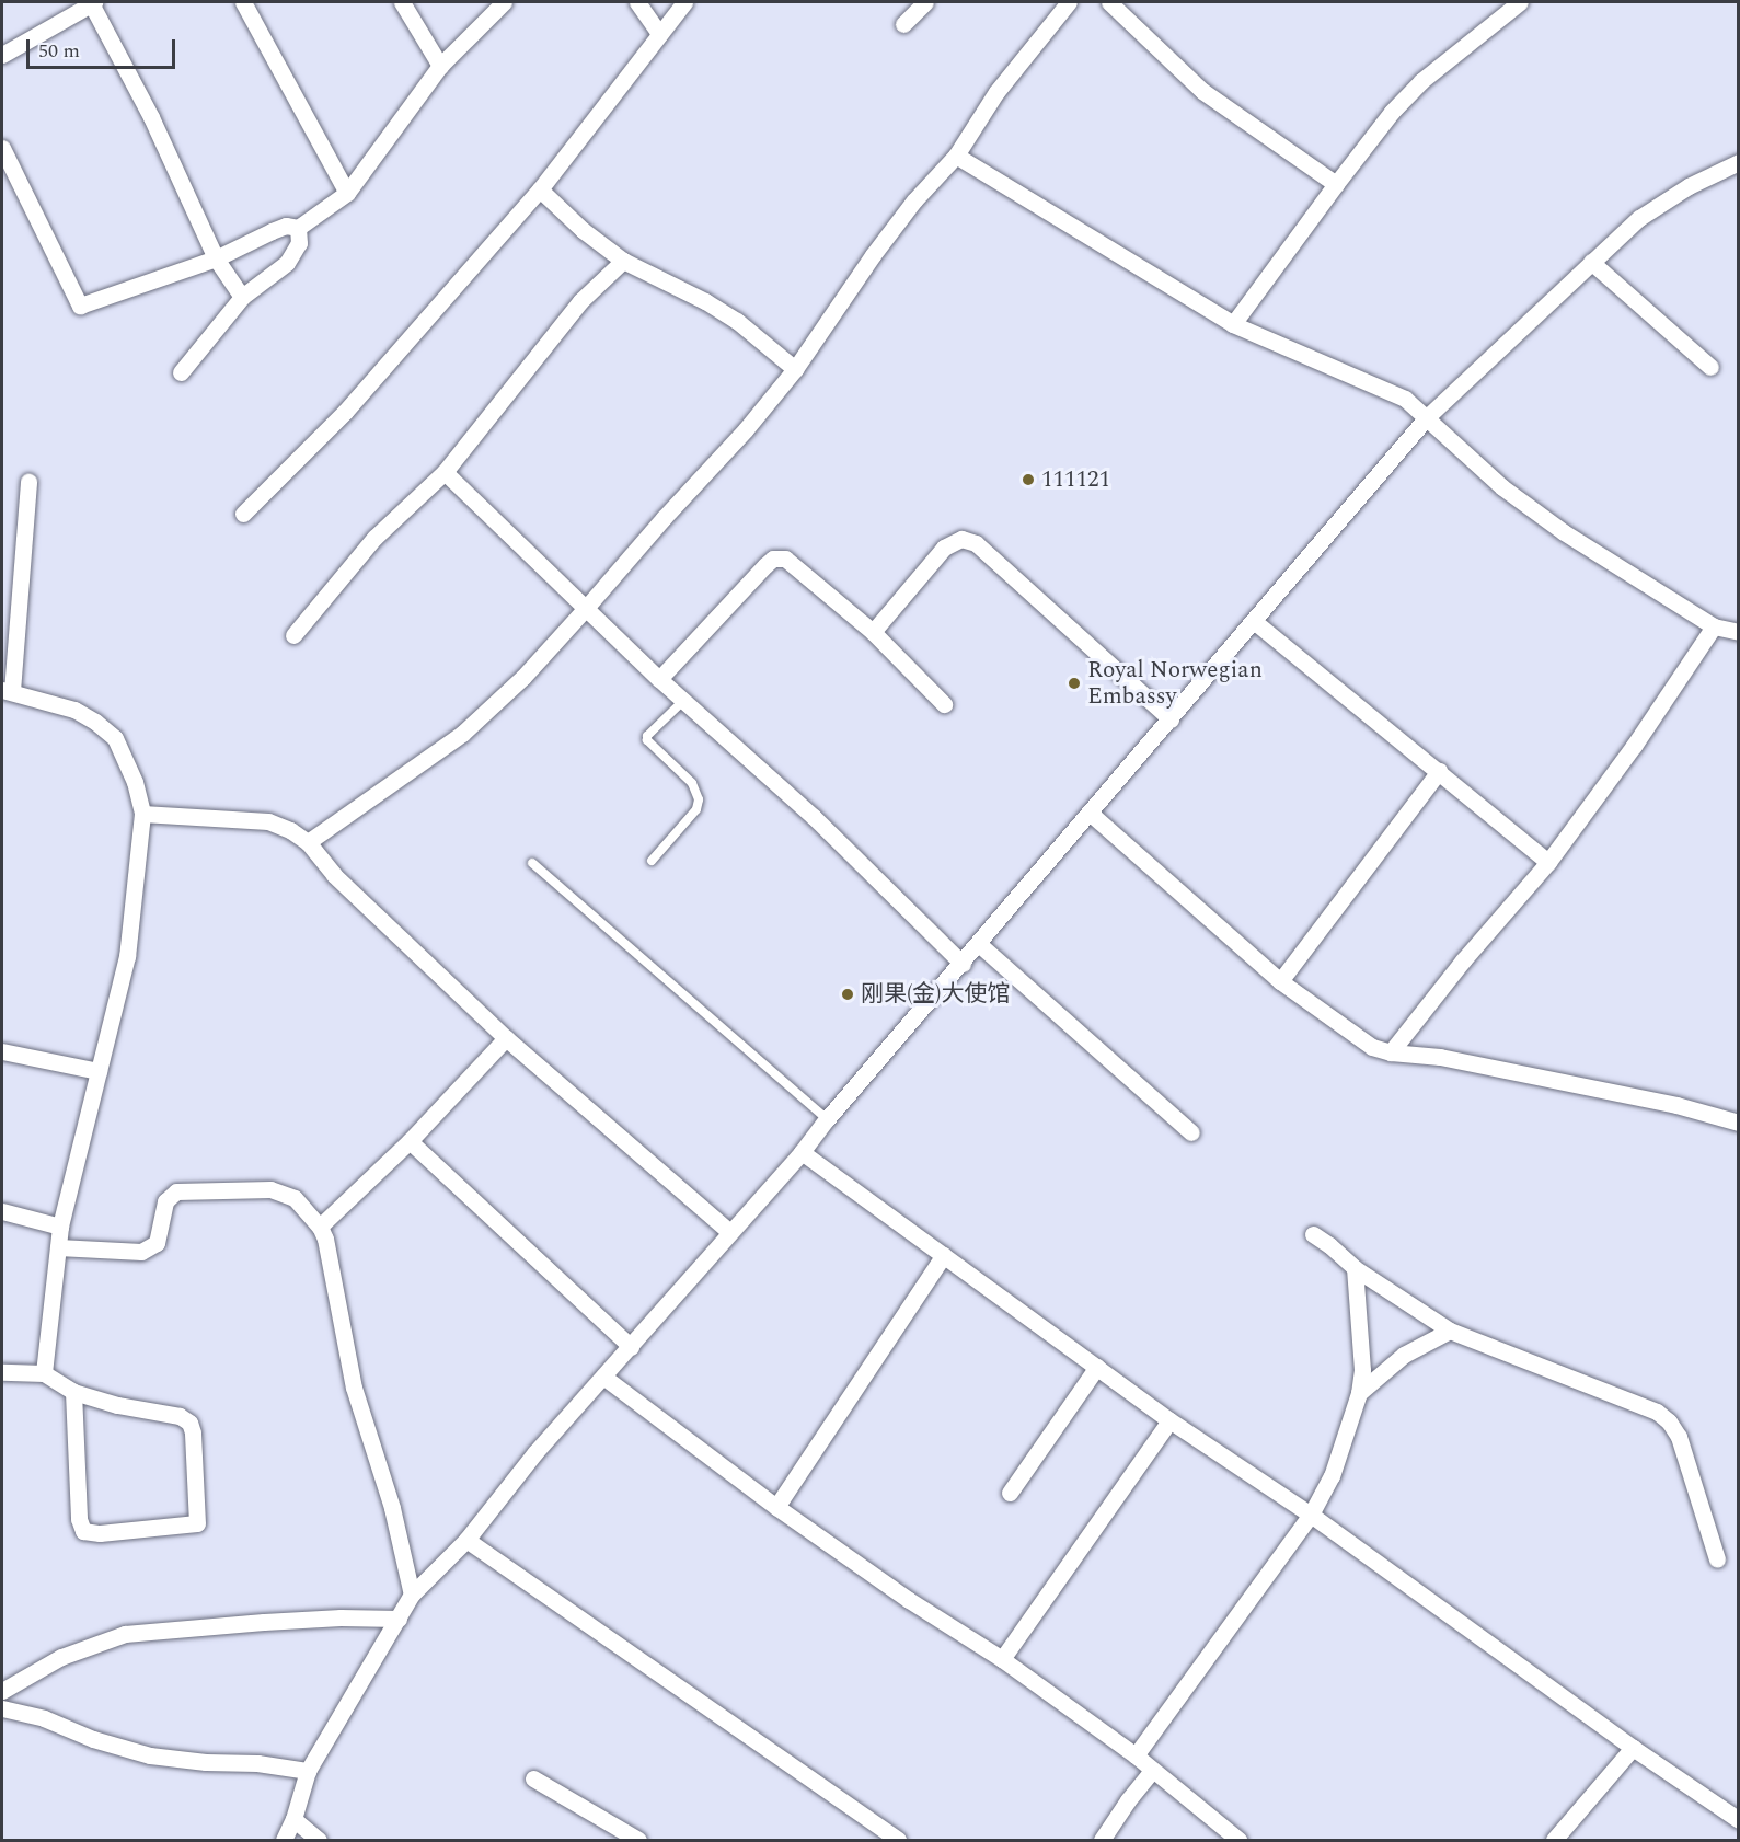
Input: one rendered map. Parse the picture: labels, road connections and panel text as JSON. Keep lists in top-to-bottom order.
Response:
{
  "places": ["111121", "Royal Norwegian Embassy", "刚果(金)大使馆"],
  "scale_bar": "50 m"
}
